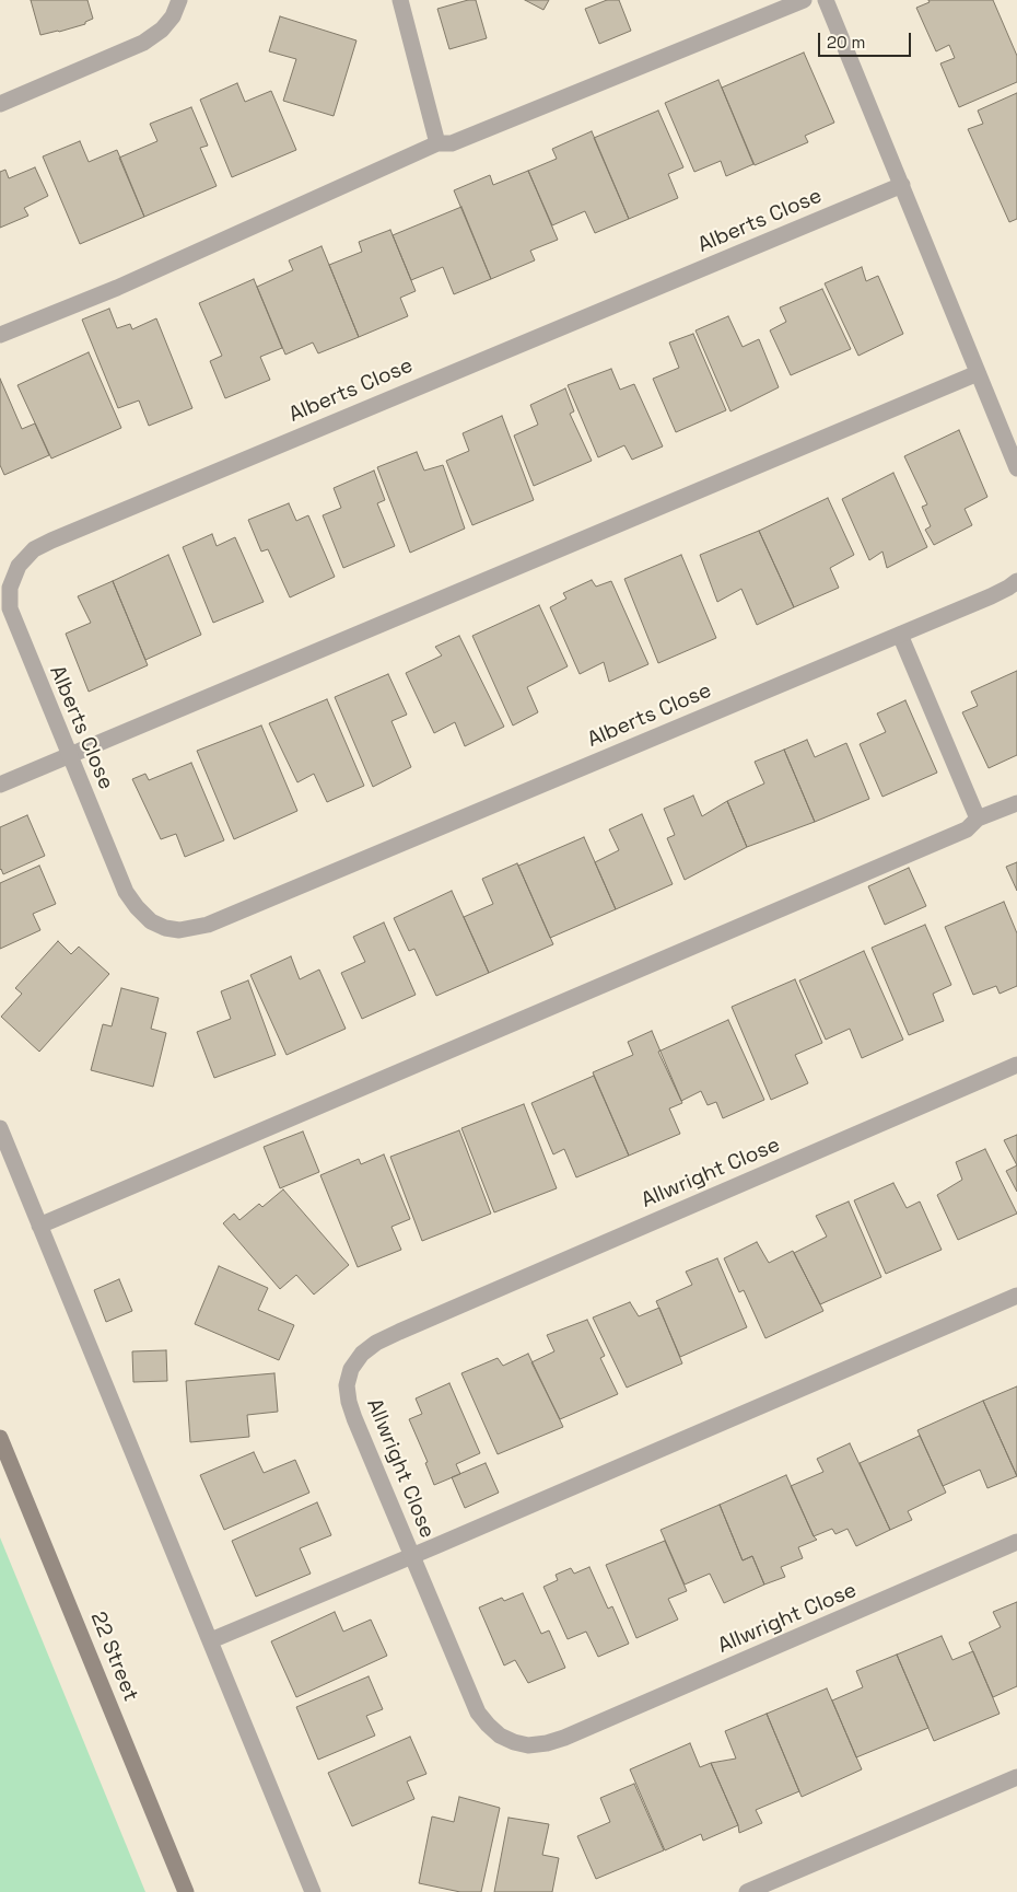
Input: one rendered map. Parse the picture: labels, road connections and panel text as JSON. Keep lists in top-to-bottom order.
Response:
{
  "streets": {
    "main road": ["22 Street"],
    "street": ["Alberts Close", "Allwright Close"]
  },
  "scale_bar": "20 m"
}
